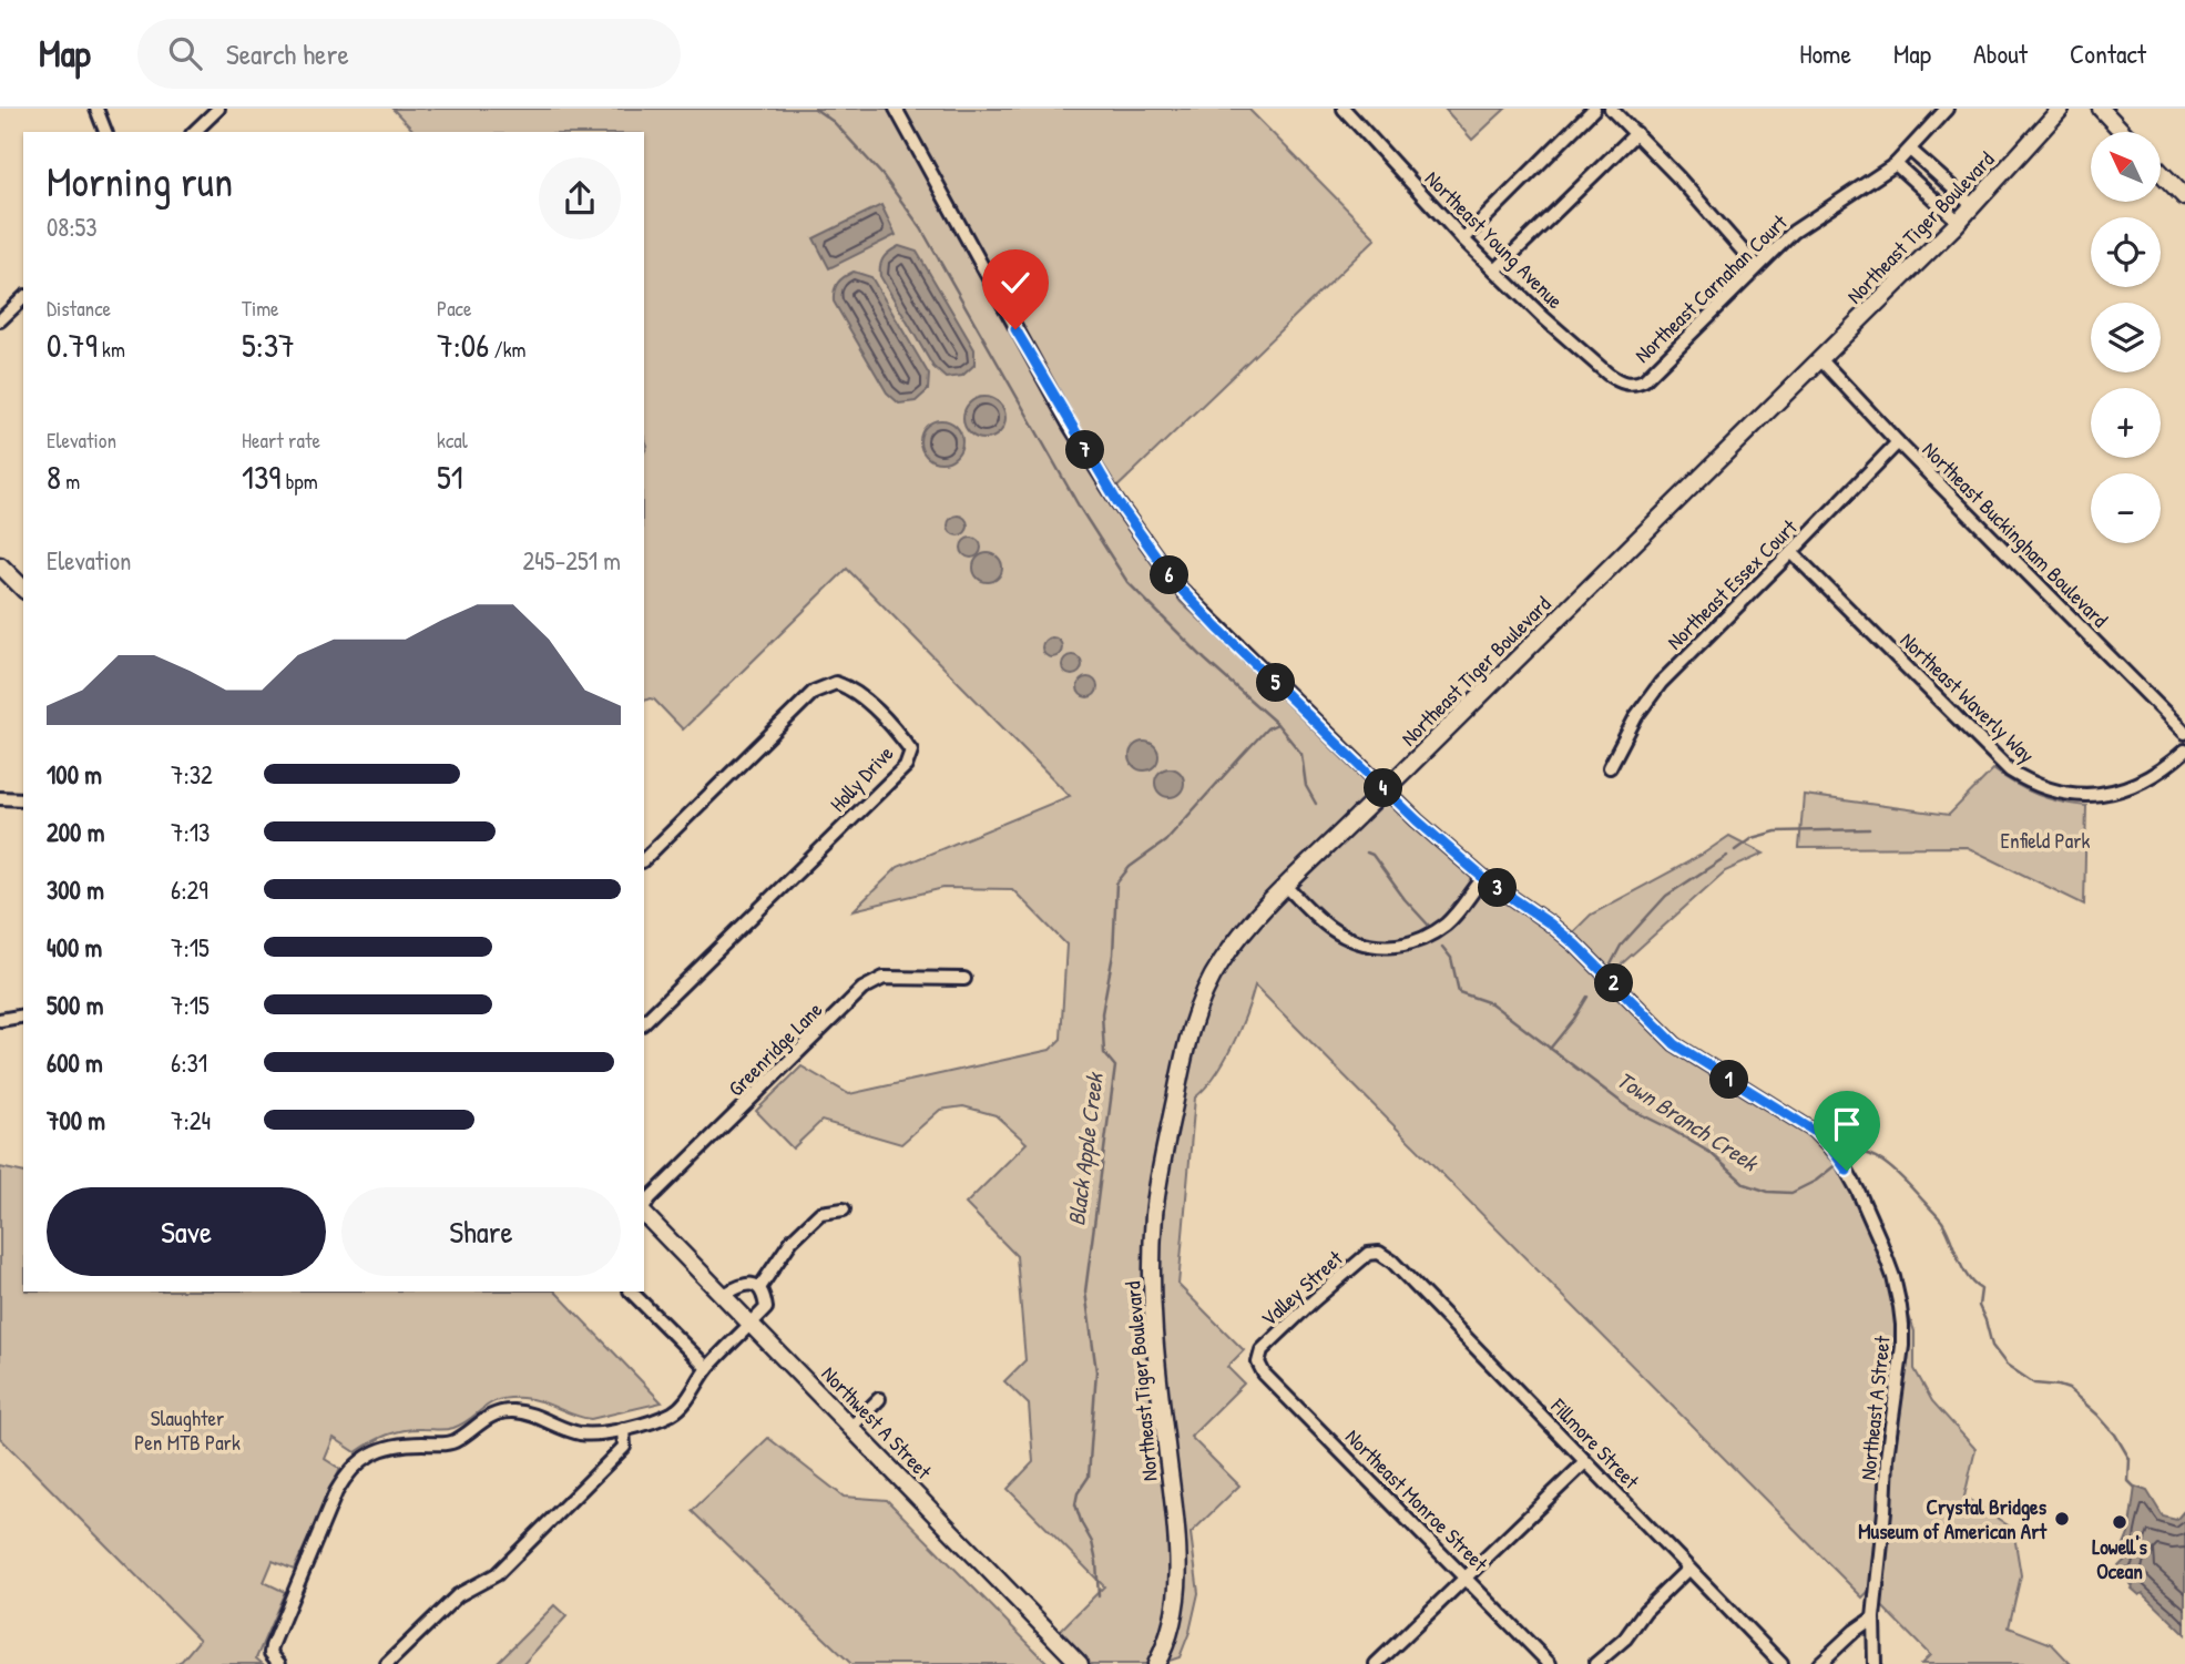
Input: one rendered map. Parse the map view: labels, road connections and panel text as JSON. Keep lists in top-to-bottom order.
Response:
{
  "streets": {
    "street": [
      "Northeast Tiger Boulevard",
      "Northeast Young Avenue",
      "Northeast Carnahan Court",
      "Northeast Buckingham Boulevard",
      "Northeast Essex Court",
      "Northeast Waverly Way",
      "Holly Drive",
      "Greenridge Lane",
      "Valley Street",
      "Northeast A Street",
      "Northwest A Street",
      "Fillmore Street",
      "Northeast Monroe Street"
    ]
  },
  "crossings": [
    ["Northeast Tiger Boulevard", "Northeast Buckingham Boulevard"],
    ["Northeast Young Avenue", "Northeast Carnahan Court"],
    ["Northeast Buckingham Boulevard", "Northeast Essex Court"],
    ["Northeast Essex Court", "Northeast Waverly Way"],
    ["Valley Street", "Fillmore Street"],
    ["Valley Street", "Northeast Monroe Street"]
  ],
  "water": ["Town Branch Creek", "Black Apple Creek"],
  "parks": ["Enfield Park", "Slaughter Pen MTB Park"],
  "places": ["Crystal Bridges Museum of American Art", "Lowell's Ocean"],
  "north": "top left",
  "page": {
    "header": "Map",
    "search": "Search here",
    "nav": [
      "Home",
      "Map",
      "About",
      "Contact"
    ],
    "map_buttons": ["+", "−"],
    "heading": ["Morning run", "08:53"],
    "stats": [
      ["Distance", "0.79 km"],
      ["Time", "5:37"],
      ["Pace", "7:06 /km"],
      ["Elevation", "8 m"],
      ["Heart rate", "139 bpm"],
      ["kcal", "51"]
    ],
    "pins": [
      "7",
      "6",
      "5",
      "4",
      "3",
      "2",
      "1"
    ],
    "chart": ["Elevation", "245–251 m"],
    "list": [
      {
        "name": "100 m",
        "note": "7:32"
      },
      {
        "name": "200 m",
        "note": "7:13"
      },
      {
        "name": "300 m",
        "note": "6:29"
      },
      {
        "name": "400 m",
        "note": "7:15"
      },
      {
        "name": "500 m",
        "note": "7:15"
      },
      {
        "name": "600 m",
        "note": "6:31"
      },
      {
        "name": "700 m",
        "note": "7:24"
      }
    ],
    "buttons": ["Save", "Share"]
  }
}
